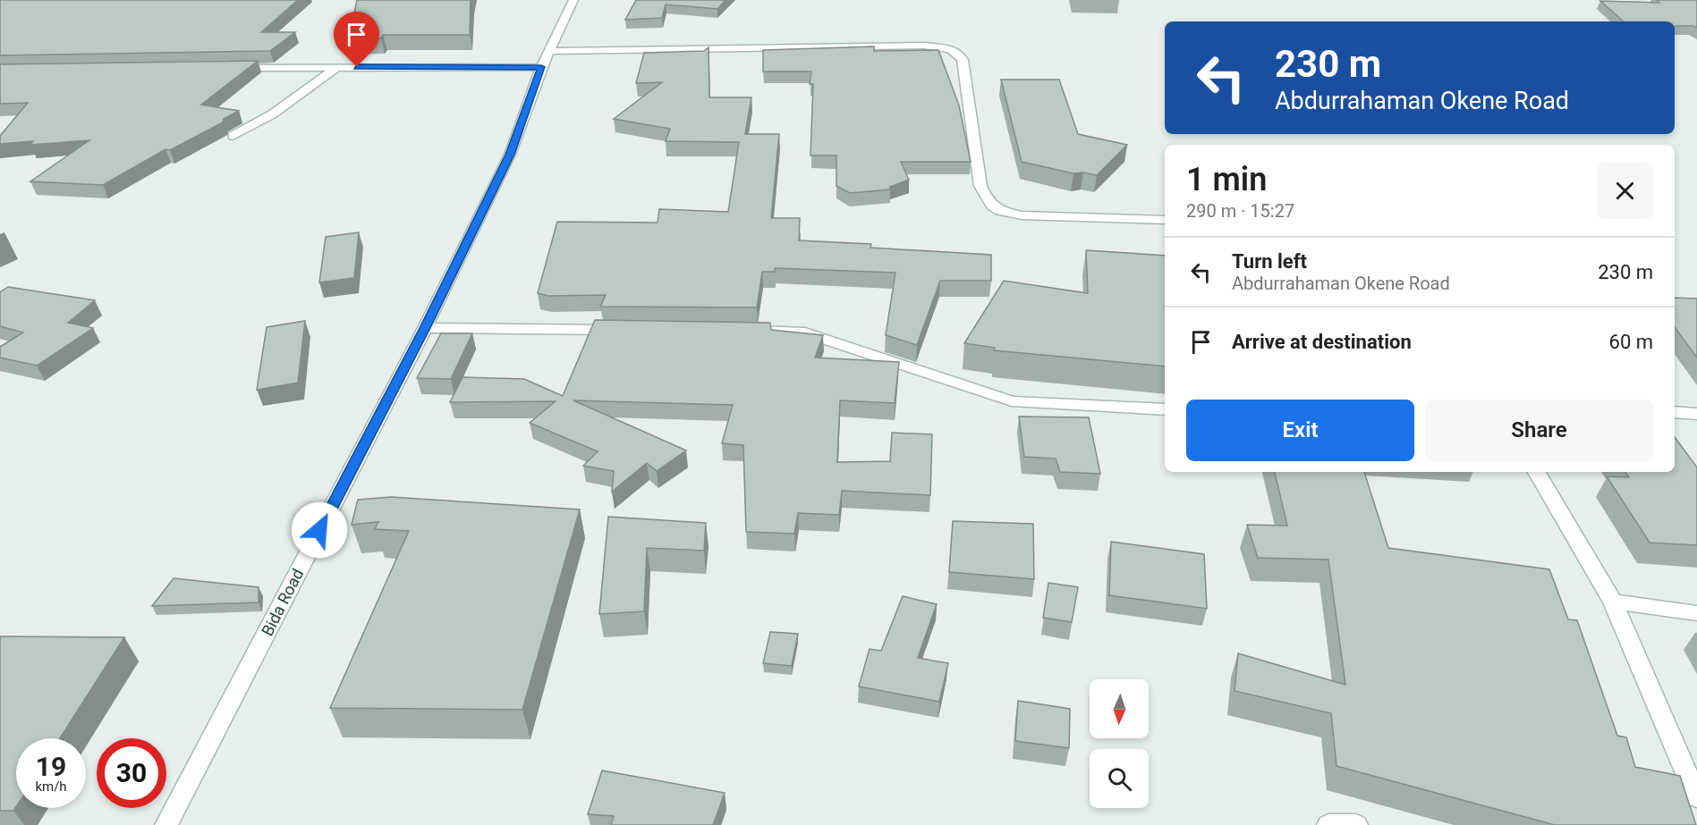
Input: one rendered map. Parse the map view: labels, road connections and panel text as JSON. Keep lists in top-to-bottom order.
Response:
{
  "streets": {
    "street": ["Bida Road"]
  },
  "north": "bottom",
  "page": {
    "turn": ["230 m", "Abdurrahaman Okene Road"],
    "heading": ["1 min", "290 m · 15:27"],
    "list": [
      {
        "name": "Turn left",
        "note": "Abdurrahaman Okene Road",
        "value": "230 m"
      },
      {
        "name": "Arrive at destination",
        "value": "60 m"
      }
    ],
    "buttons": ["Exit", "Share"],
    "speed": "19 km/h",
    "limit": "30"
  }
}
